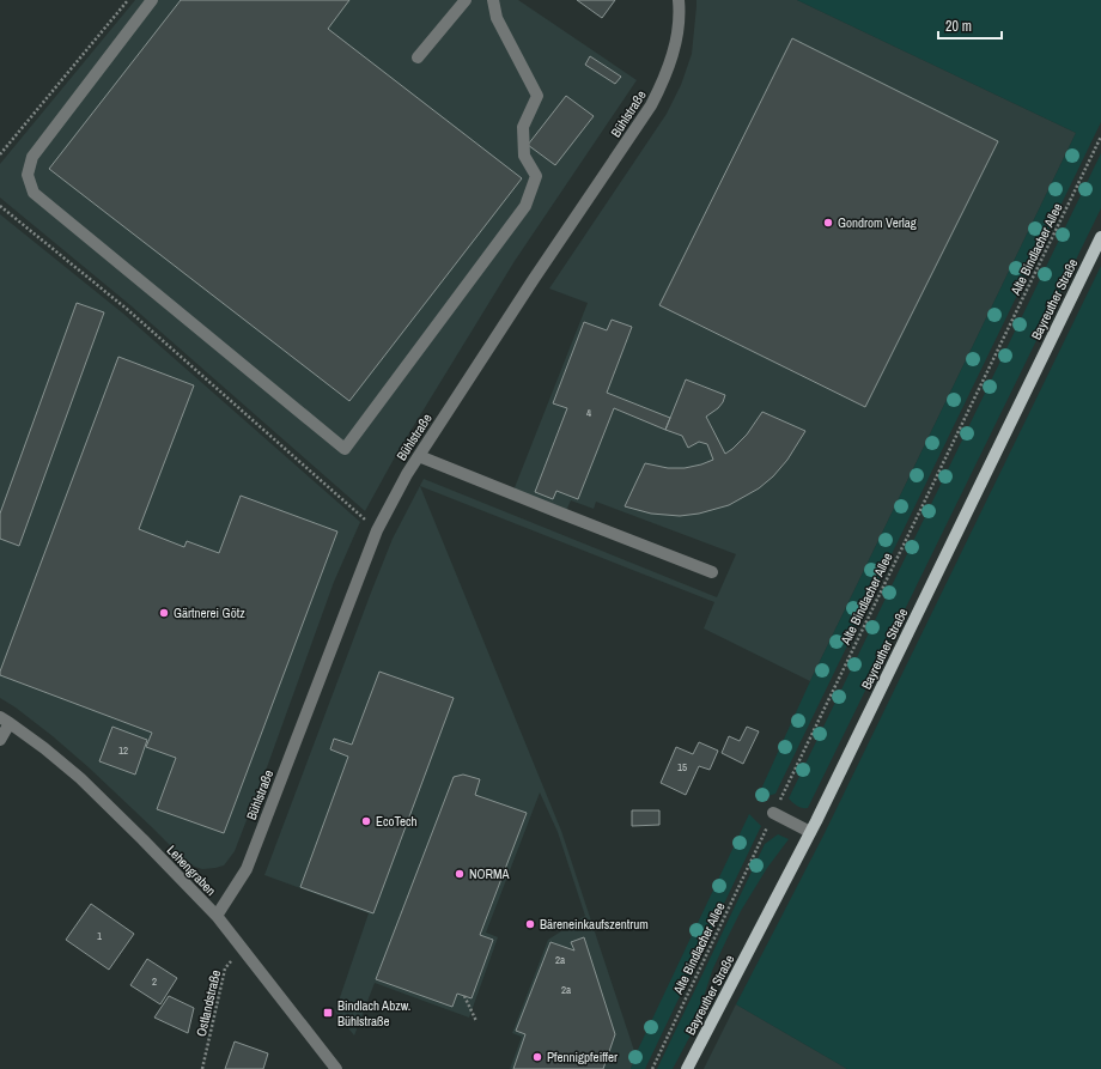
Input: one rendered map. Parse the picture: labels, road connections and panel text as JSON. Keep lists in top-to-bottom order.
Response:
{
  "streets": {
    "main road": ["Bayreuther Straße"],
    "street": ["Bühlstraße", "Lehengraben"],
    "path": ["Alte Bindlacher Allee", "Ostlandstraße"]
  },
  "crossings": [
    ["Bühlstraße", "Lehengraben"],
    ["Lehengraben", "Ostlandstraße"]
  ],
  "places": {
    "other": [
      "Gondrom Verlag",
      "Gärtnerei Götz",
      "EcoTech",
      "NORMA",
      "Bäreneinkaufszentrum",
      "Pfennigpfeiffer"
    ],
    "transit": ["Bindlach Abzw. Bühlstraße"]
  },
  "house_numbers": [
    "4",
    "12",
    "15",
    "1",
    "2a",
    "2",
    "2a"
  ],
  "scale_bar": "20 m"
}
